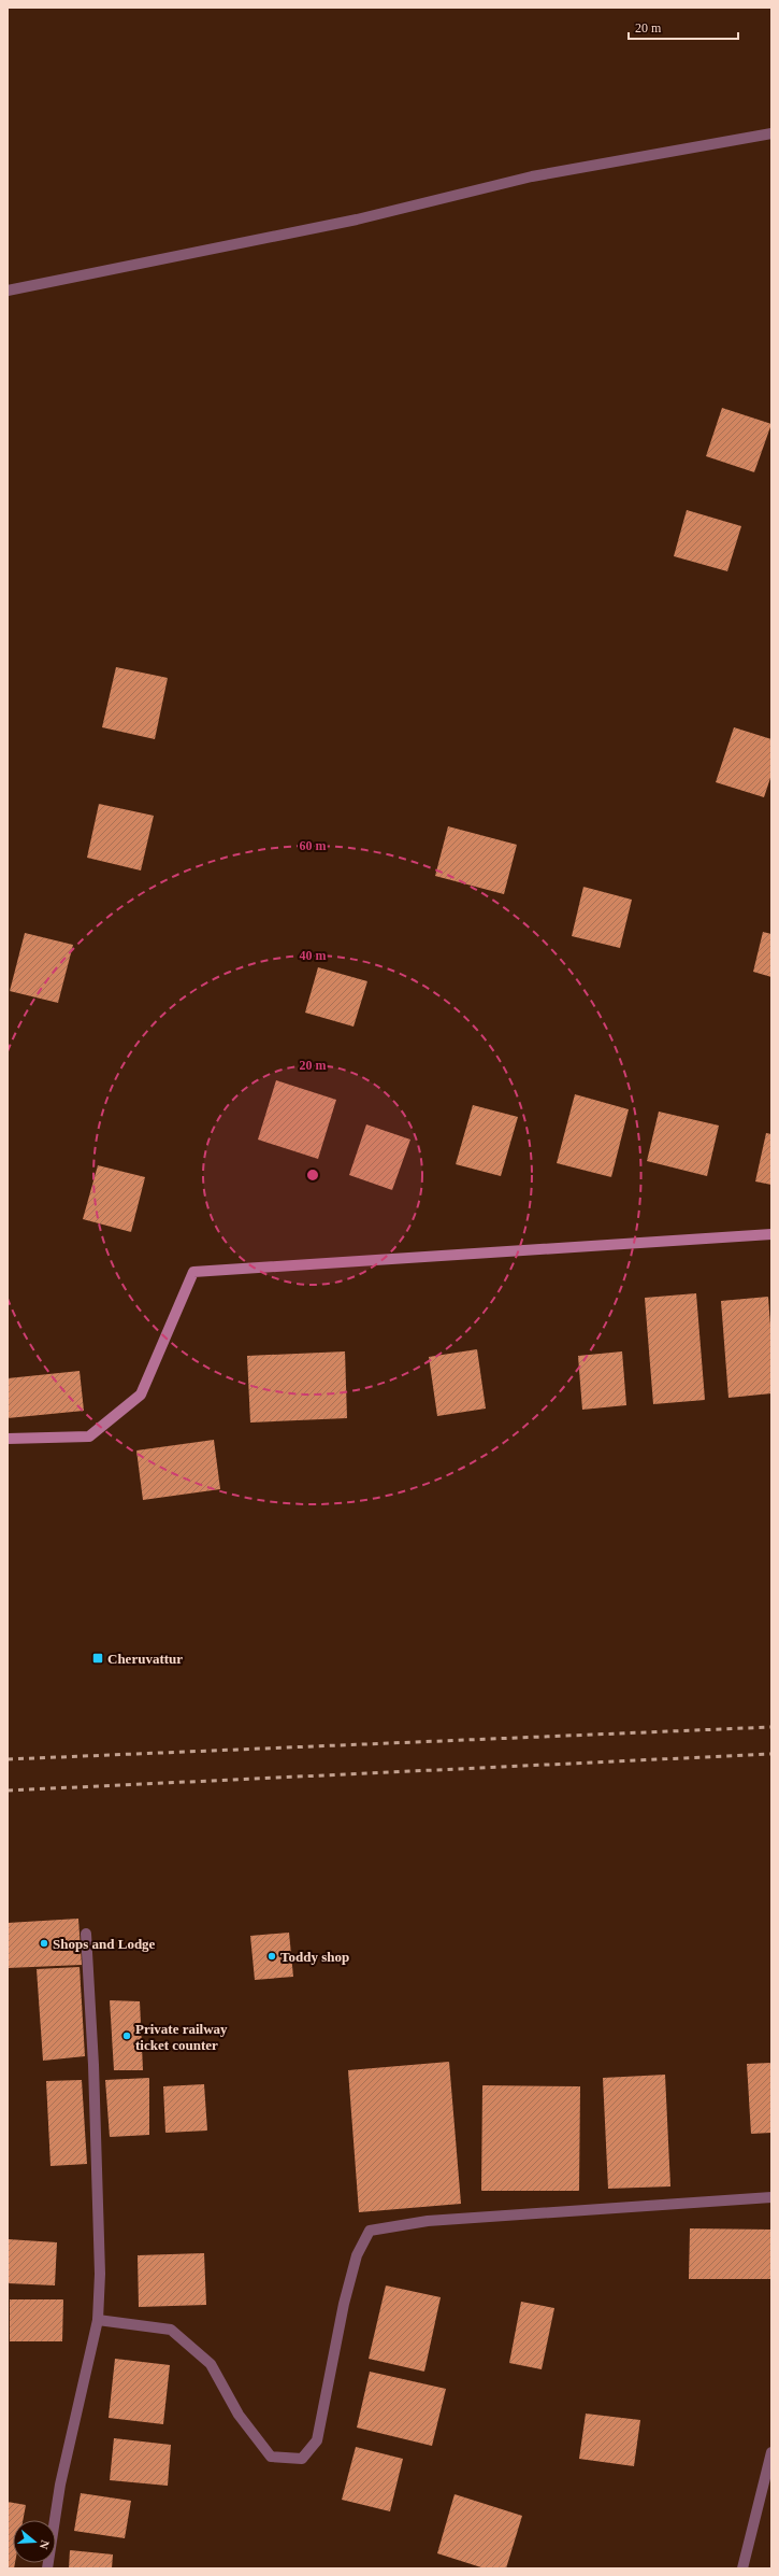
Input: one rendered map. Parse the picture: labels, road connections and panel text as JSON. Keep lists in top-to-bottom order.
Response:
{
  "places": {
    "transit": ["Cheruvattur"],
    "other": ["Shops and Lodge", "Toddy shop", "Private railway ticket counter"]
  },
  "scale_bar": "20 m",
  "north": "right",
  "rings": ["60 m", "40 m", "20 m"]
}
